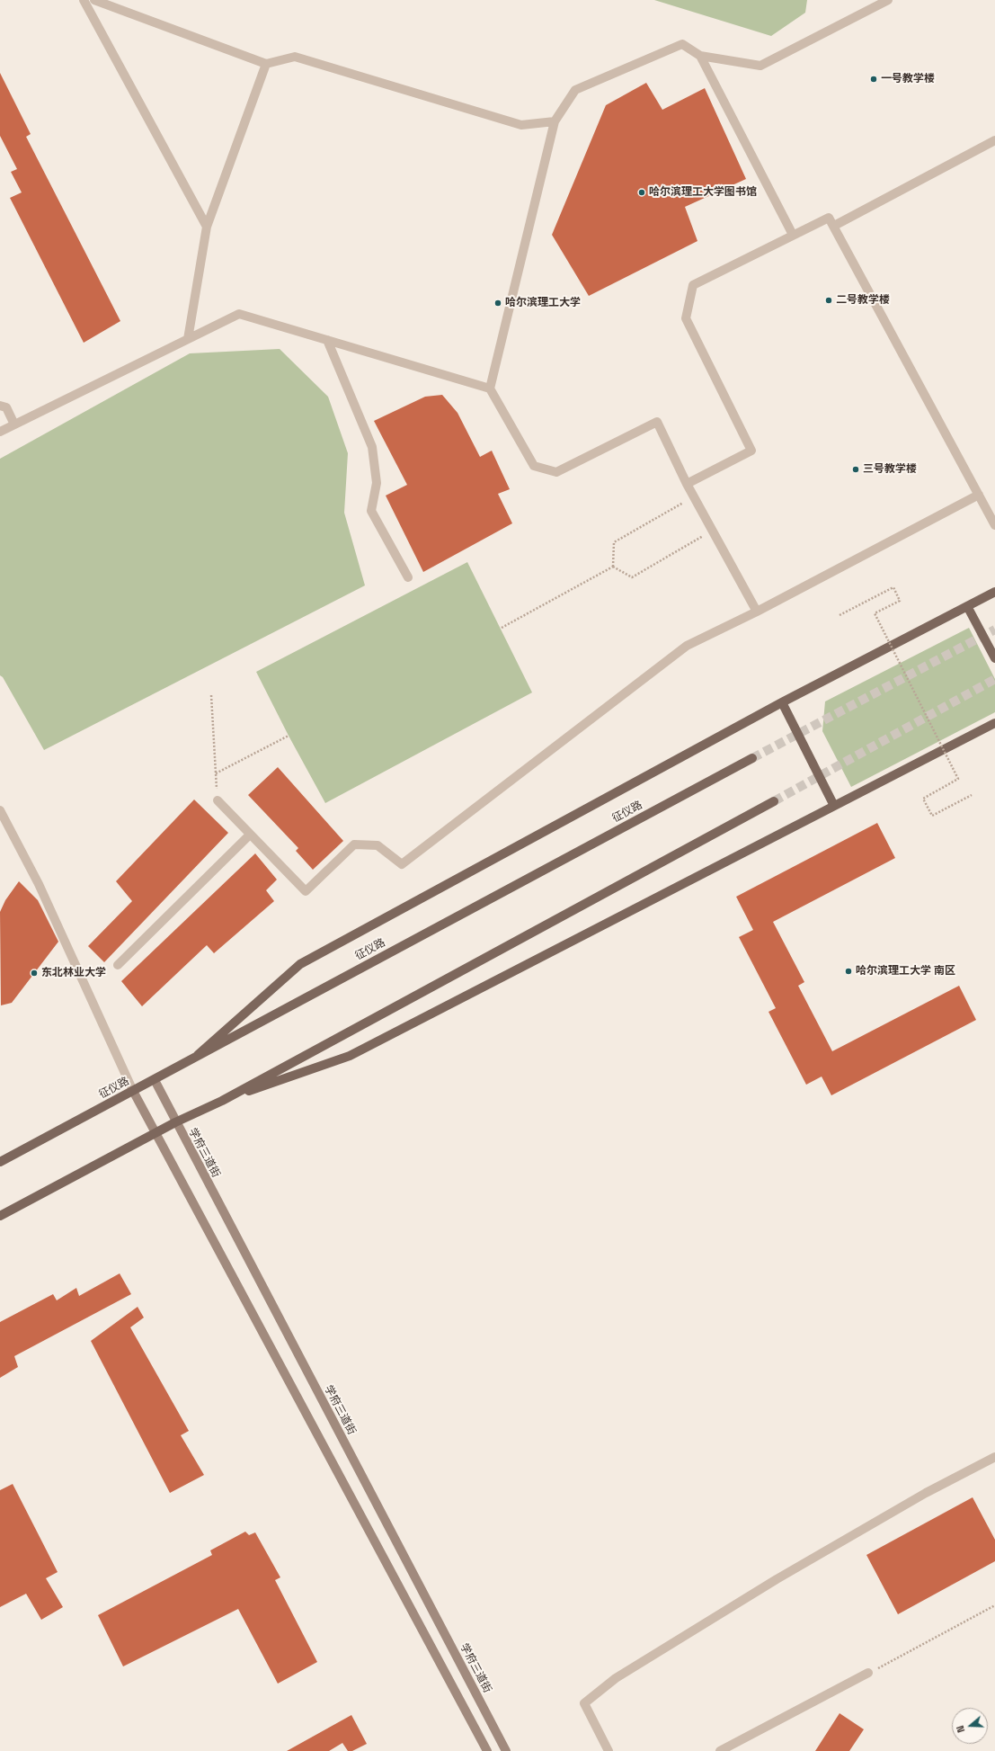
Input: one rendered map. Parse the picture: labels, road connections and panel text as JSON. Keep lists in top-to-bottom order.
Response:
{
  "streets": {
    "main road": ["征仪路", "学府三道街"]
  },
  "crossings": [
    ["征仪路", "学府三道街"]
  ],
  "places": [
    "一号教学楼",
    "哈尔滨理工大学图书馆",
    "二号教学楼",
    "哈尔滨理工大学",
    "三号教学楼",
    "哈尔滨理工大学 南区",
    "东北林业大学"
  ],
  "north": "left"
}
